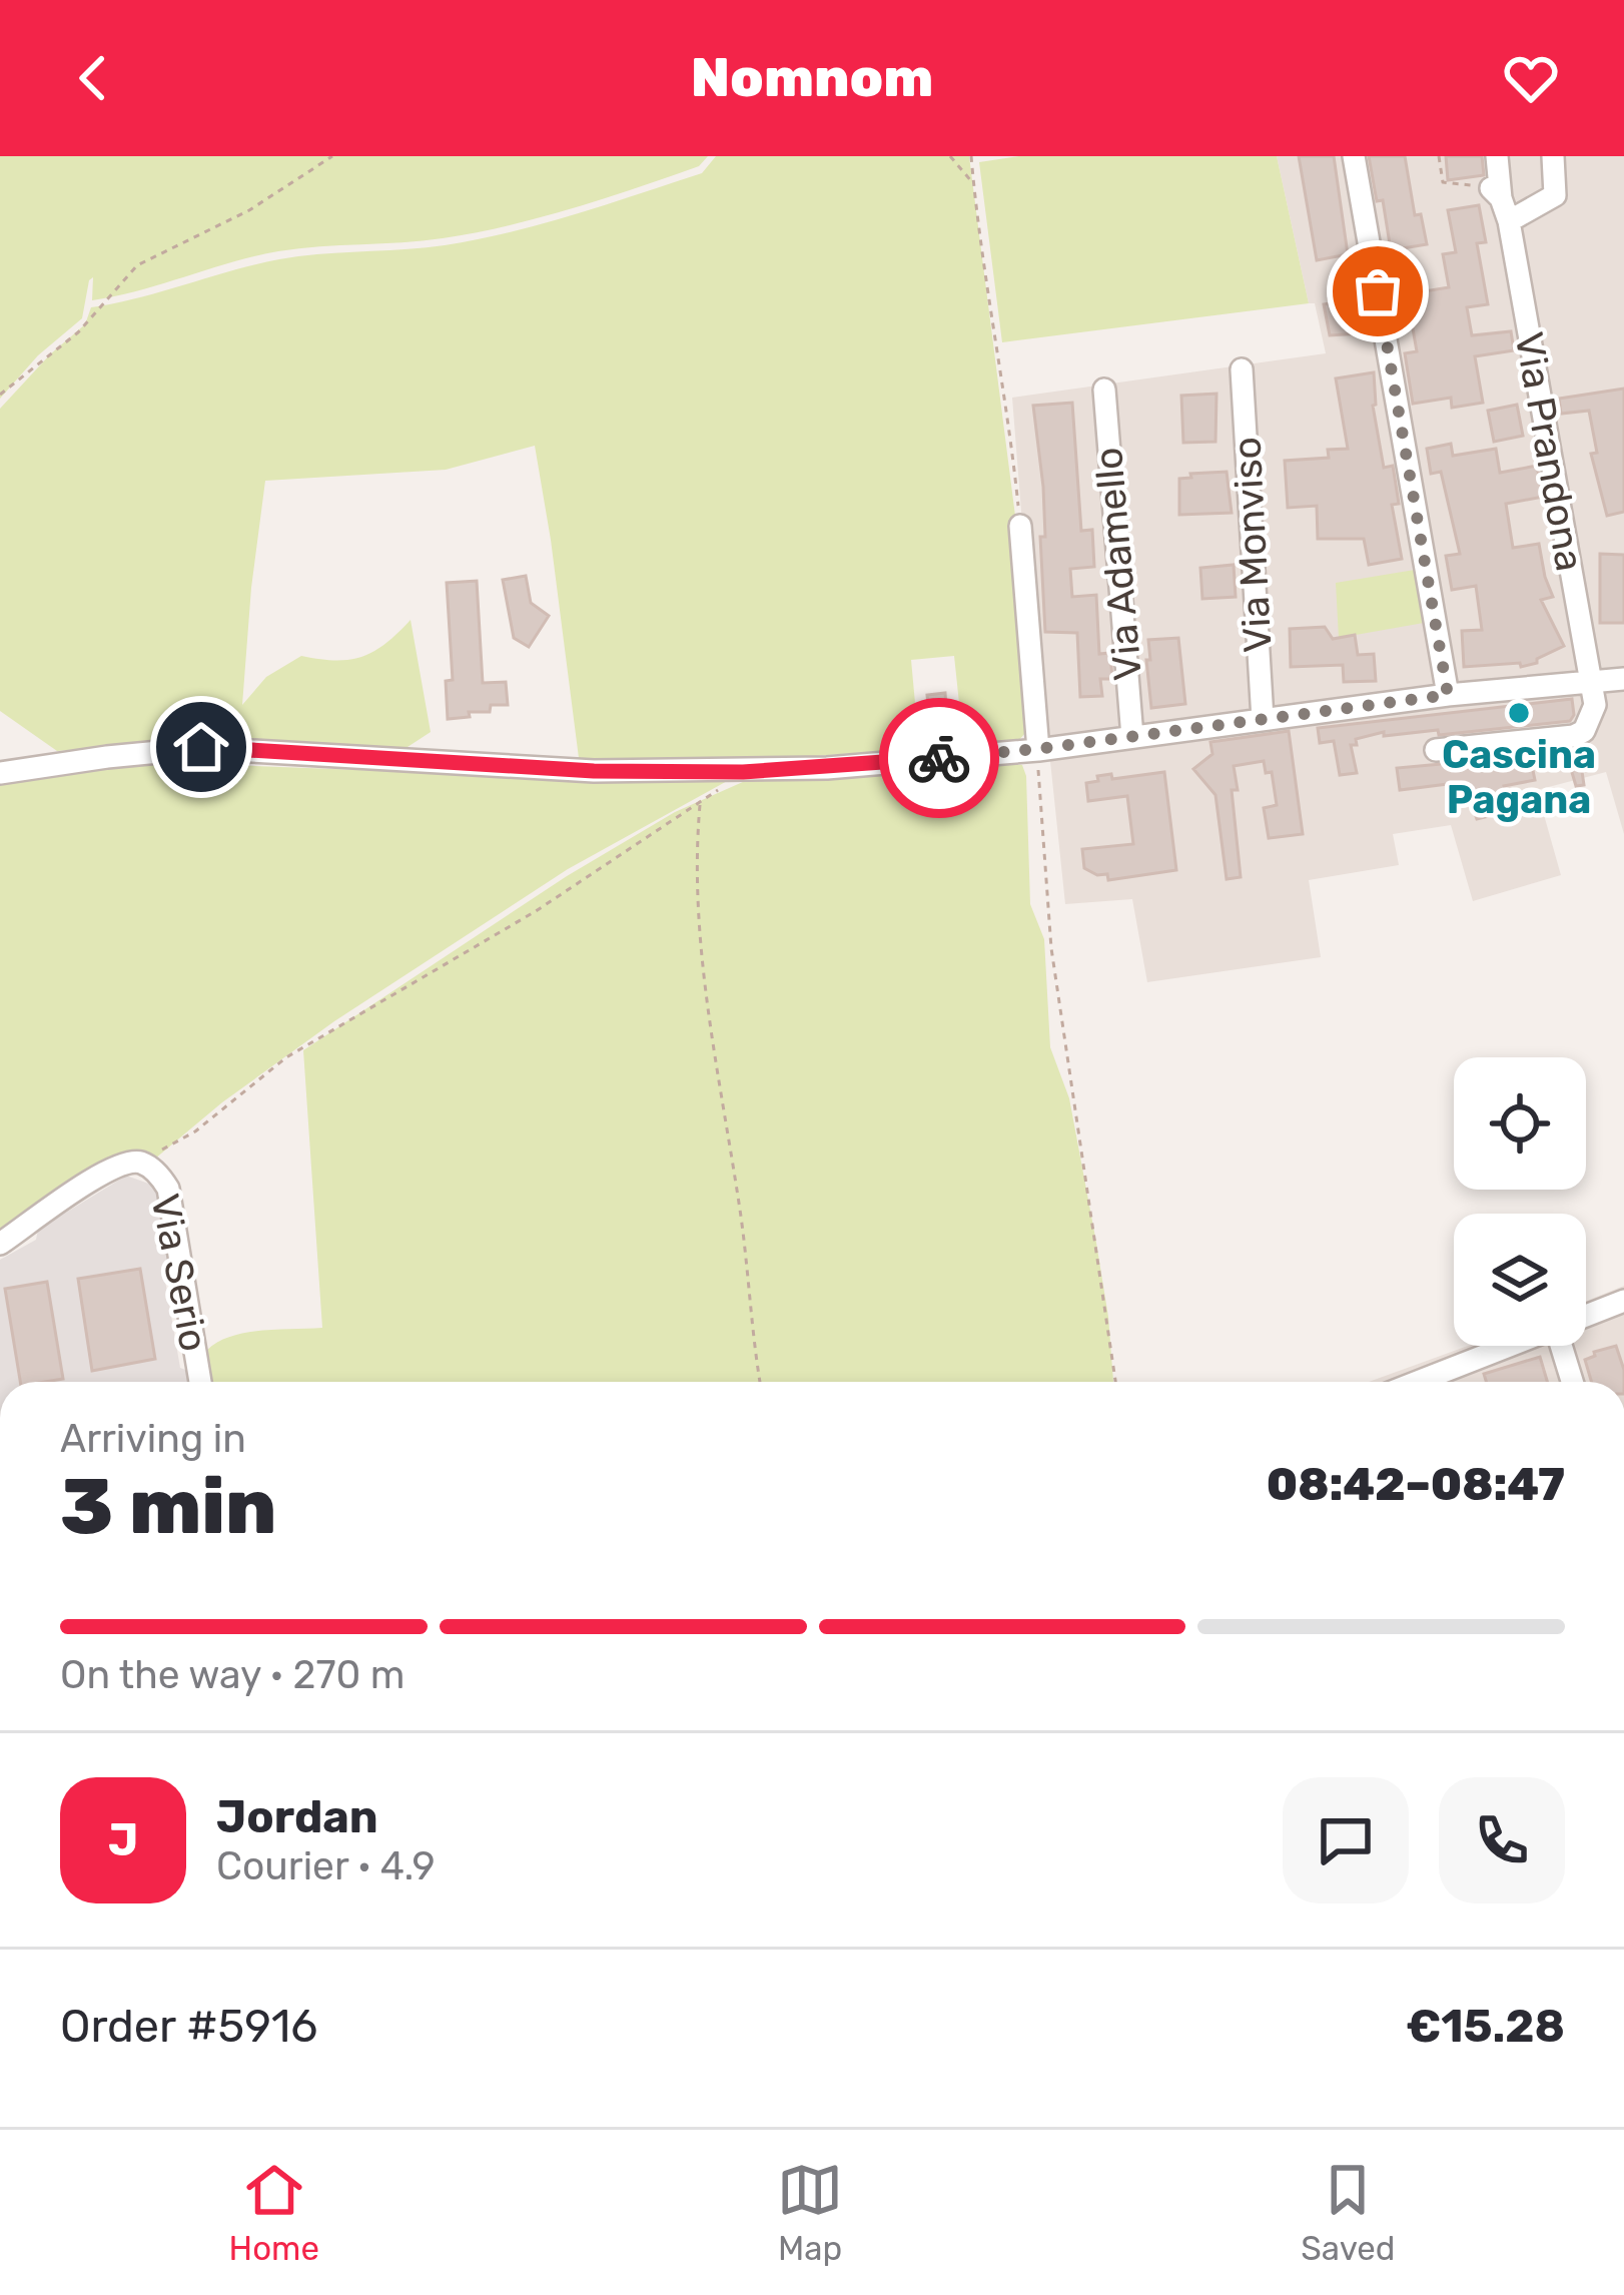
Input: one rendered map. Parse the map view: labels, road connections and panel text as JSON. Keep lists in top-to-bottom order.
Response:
{
  "streets": {
    "street": [
      "Via Prandona",
      "Via Monviso",
      "Via Adamello",
      "Via Serio"
    ]
  },
  "places": ["Cascina Pagana"],
  "page": {
    "header": "Nomnom",
    "heading": ["3 min", "Arriving in", "08:42–08:47"],
    "panel": [
      "Jordan",
      "Courier · 4.9",
      "Order #5916",
      "€15.28"
    ],
    "bar": "On the way · 270 m",
    "round": "J",
    "tabs": ["Home", "Map", "Saved"]
  }
}
